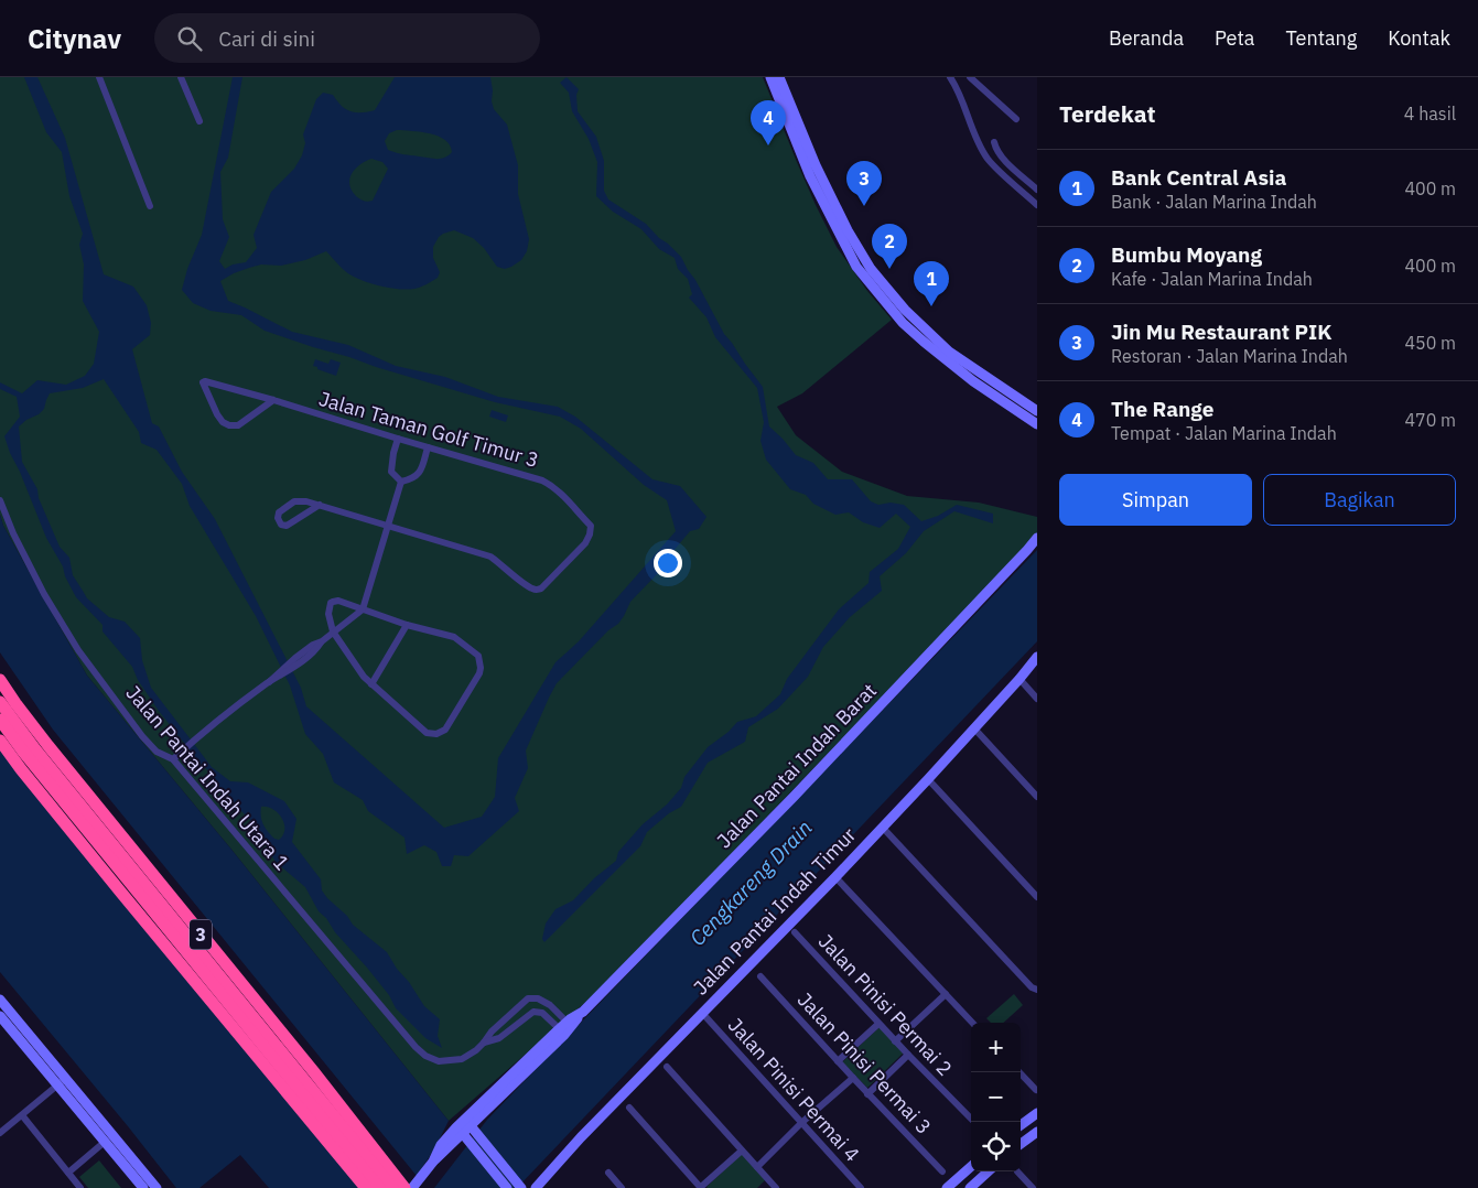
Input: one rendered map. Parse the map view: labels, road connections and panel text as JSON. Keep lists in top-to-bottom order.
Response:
{
  "streets": {
    "highway": ["3"],
    "street": [
      "Jalan Taman Golf Timur 3",
      "Jalan Pantai Indah Barat",
      "Jalan Pantai Indah Utara 1",
      "Jalan Pantai Indah Timur",
      "Jalan Pinisi Permai 2",
      "Jalan Pinisi Permai 3",
      "Jalan Pinisi Permai 4"
    ]
  },
  "crossings": [
    ["Jalan Pantai Indah Barat", "Jalan Pantai Indah Utara 1"],
    ["Jalan Pantai Indah Timur", "Jalan Pinisi Permai 4"]
  ],
  "water": ["Cengkareng Drain"],
  "page": {
    "header": "Citynav",
    "search": "Cari di sini",
    "nav": [
      "Beranda",
      "Peta",
      "Tentang",
      "Kontak"
    ],
    "heading": ["Terdekat", "4 hasil"],
    "pins": [
      "4",
      "3",
      "2",
      "1"
    ],
    "list": [
      {
        "mark": "1",
        "name": "Bank Central Asia",
        "note": "Bank · Jalan Marina Indah",
        "value": "400 m"
      },
      {
        "mark": "2",
        "name": "Bumbu Moyang",
        "note": "Kafe · Jalan Marina Indah",
        "value": "400 m"
      },
      {
        "mark": "3",
        "name": "Jin Mu Restaurant PIK",
        "note": "Restoran · Jalan Marina Indah",
        "value": "450 m"
      },
      {
        "mark": "4",
        "name": "The Range",
        "note": "Tempat · Jalan Marina Indah",
        "value": "470 m"
      }
    ],
    "buttons": ["Simpan", "Bagikan"],
    "map_buttons": ["+", "−"]
  }
}
